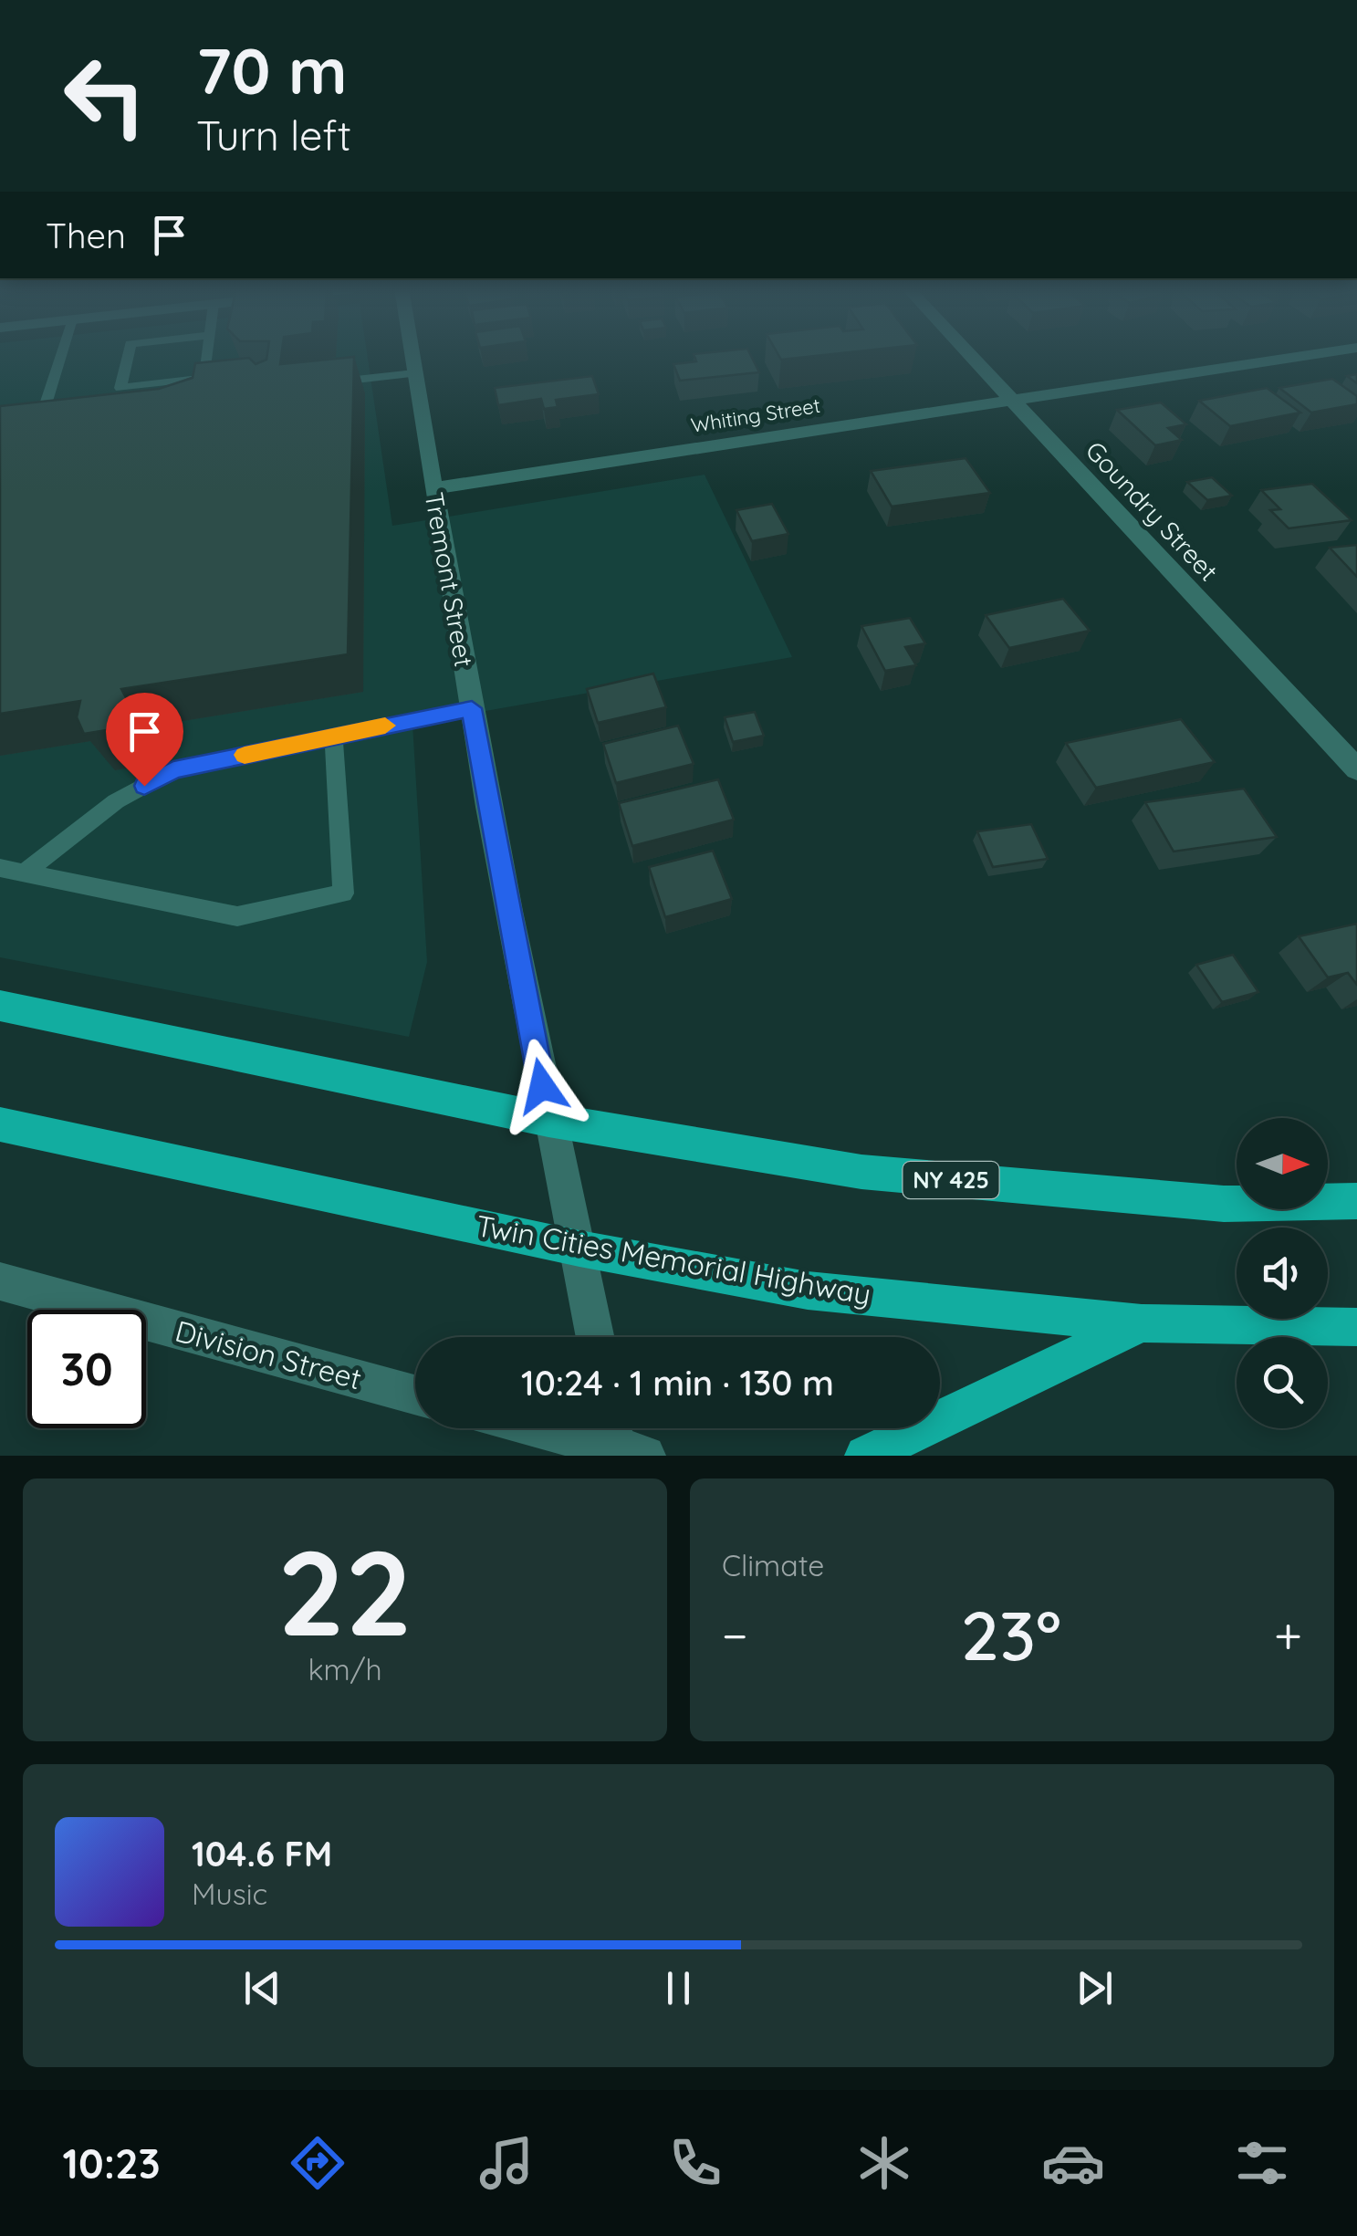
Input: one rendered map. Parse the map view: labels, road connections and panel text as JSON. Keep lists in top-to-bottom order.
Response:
{
  "streets": {
    "main road": ["NY 425", "Twin Cities Memorial Highway"],
    "street": [
      "Whiting Street",
      "Goundry Street",
      "Tremont Street",
      "Division Street"
    ]
  },
  "crossings": [
    ["Whiting Street", "Goundry Street"],
    ["Whiting Street", "Tremont Street"],
    ["Tremont Street", "NY 425"],
    ["Tremont Street", "Twin Cities Memorial Highway"]
  ],
  "north": "right",
  "page": {
    "turn": ["70 m", "Turn left"],
    "then": "Then",
    "limit": "30",
    "trip": "10:24 · 1 min · 130 m",
    "tile": [
      ["22", "km/h"],
      "Climate"
    ],
    "heat": ["−", "23°", "+"],
    "song": ["104.6 FM", "Music"],
    "tabs": "10:23"
  }
}
